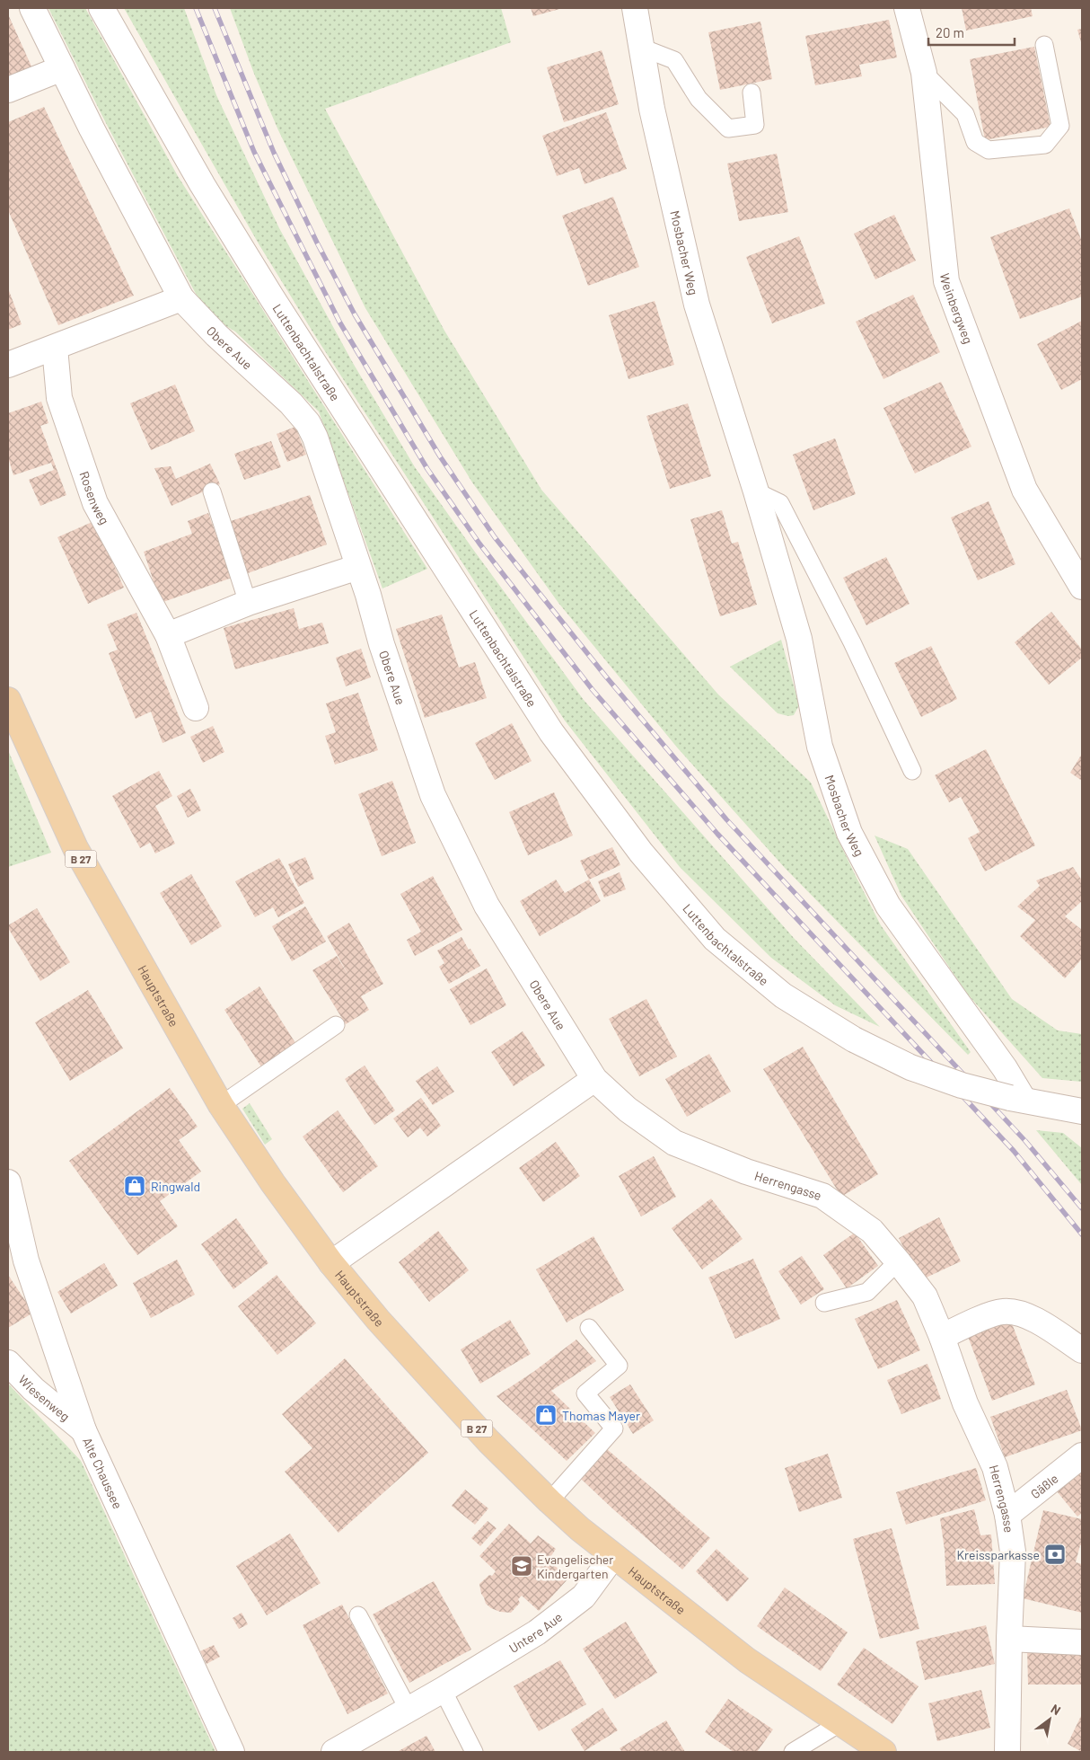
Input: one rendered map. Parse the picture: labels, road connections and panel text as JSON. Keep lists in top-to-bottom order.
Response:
{
  "streets": {
    "main road": ["B 27", "Hauptstraße"],
    "street": [
      "Mosbacher Weg",
      "Weinbergweg",
      "Obere Aue",
      "Luttenbachtalstraße",
      "Rosenweg",
      "Herrengasse",
      "Wiesenweg",
      "Alte Chaussee",
      "Gäßle",
      "Untere Aue"
    ]
  },
  "crossings": [
    ["Mosbacher Weg", "Luttenbachtalstraße"],
    ["Obere Aue", "Herrengasse"],
    ["Hauptstraße", "Untere Aue"],
    ["Herrengasse", "Gäßle"],
    ["Wiesenweg", "Alte Chaussee"]
  ],
  "places": {
    "shop": ["Ringwald", "Thomas Mayer"],
    "bank": ["Kreissparkasse"],
    "school or university": ["Evangelischer Kindergarten"]
  },
  "scale_bar": "20 m",
  "north": "top right"
}
